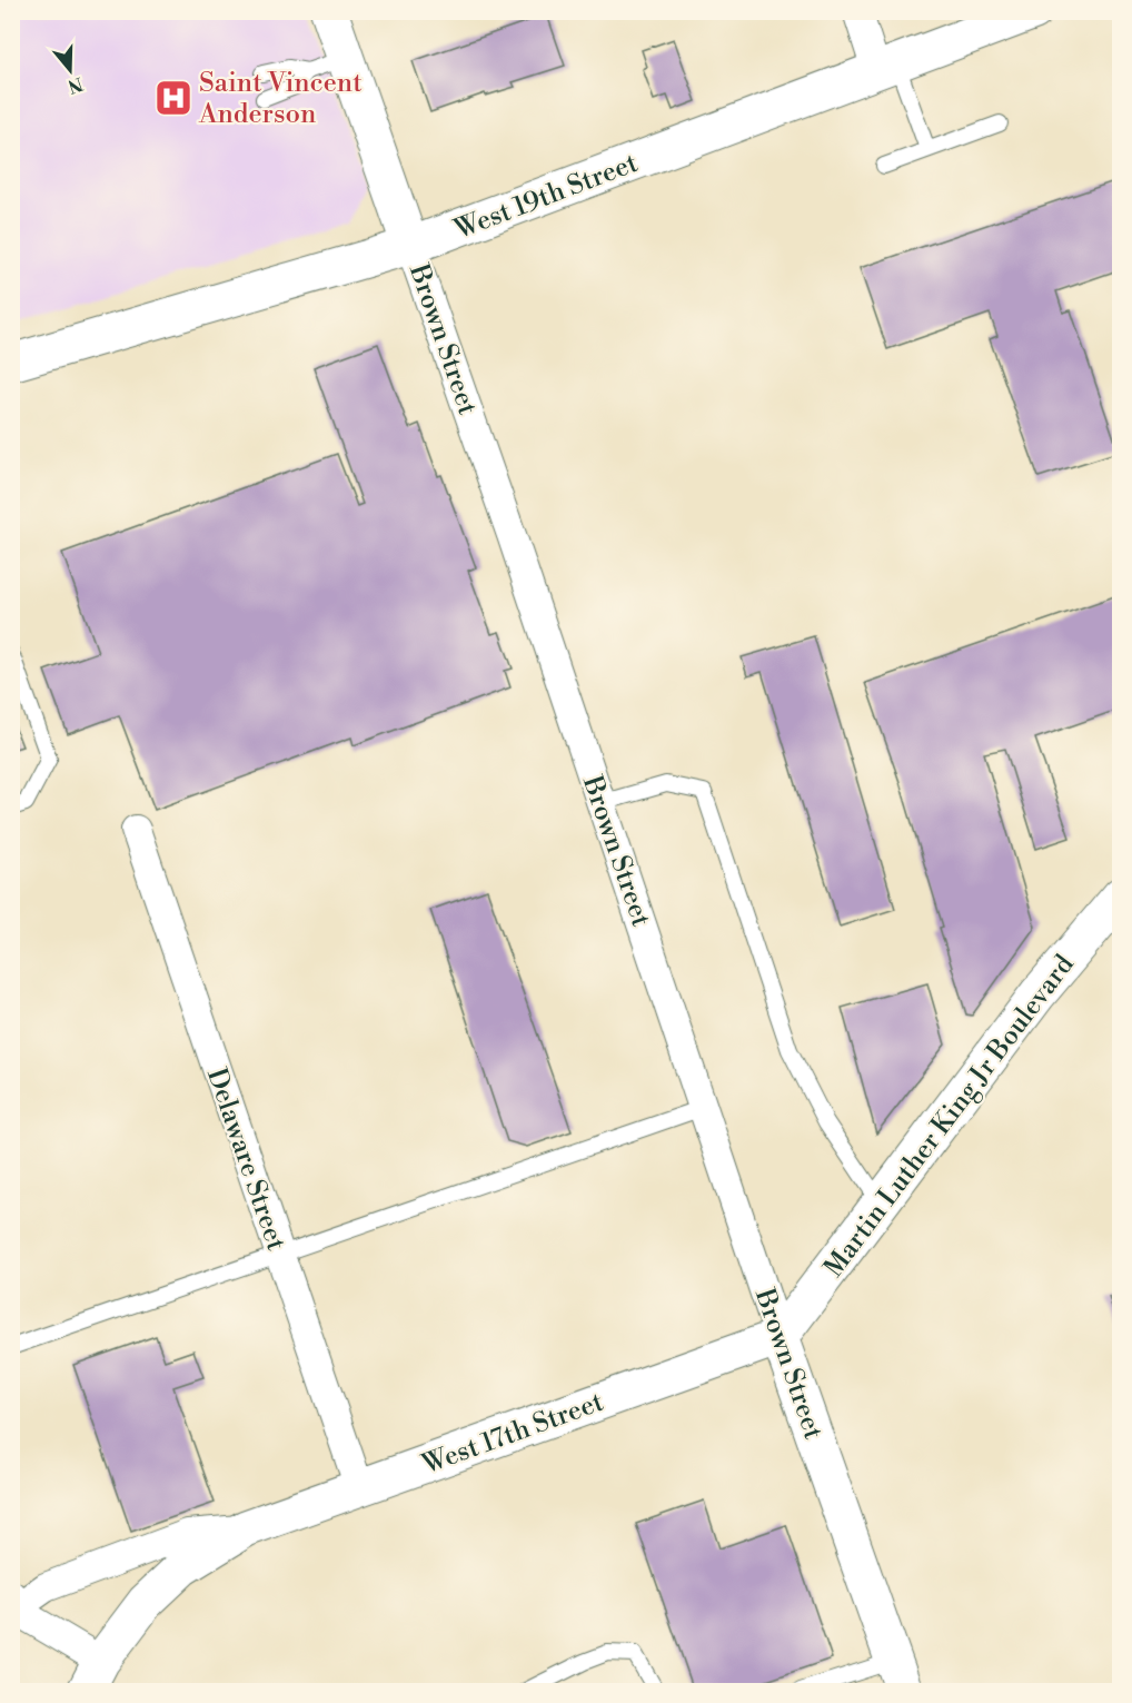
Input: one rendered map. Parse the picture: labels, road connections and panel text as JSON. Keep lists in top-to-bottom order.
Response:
{
  "streets": {
    "main road": [
      "West 19th Street",
      "Brown Street",
      "Martin Luther King Jr Boulevard",
      "West 17th Street"
    ],
    "street": ["Delaware Street"]
  },
  "crossings": [
    ["West 19th Street", "Brown Street"],
    ["Brown Street", "Martin Luther King Jr Boulevard"],
    ["Brown Street", "West 17th Street"],
    ["Martin Luther King Jr Boulevard", "West 17th Street"],
    ["Delaware Street", "West 17th Street"]
  ],
  "places": {
    "hospital": ["Saint Vincent Anderson"]
  },
  "north": "bottom"
}
